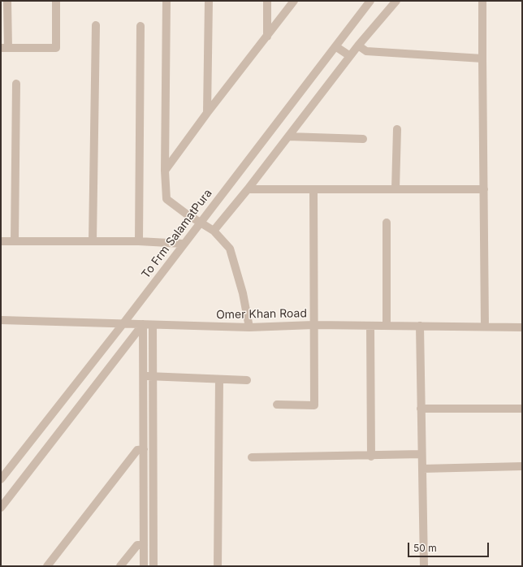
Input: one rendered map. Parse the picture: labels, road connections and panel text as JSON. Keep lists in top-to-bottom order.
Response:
{
  "streets": {
    "street": ["To Frm SalamatPura", "Omer Khan Road"]
  },
  "crossings": [
    ["To Frm SalamatPura", "Omer Khan Road"]
  ],
  "scale_bar": "50 m"
}
